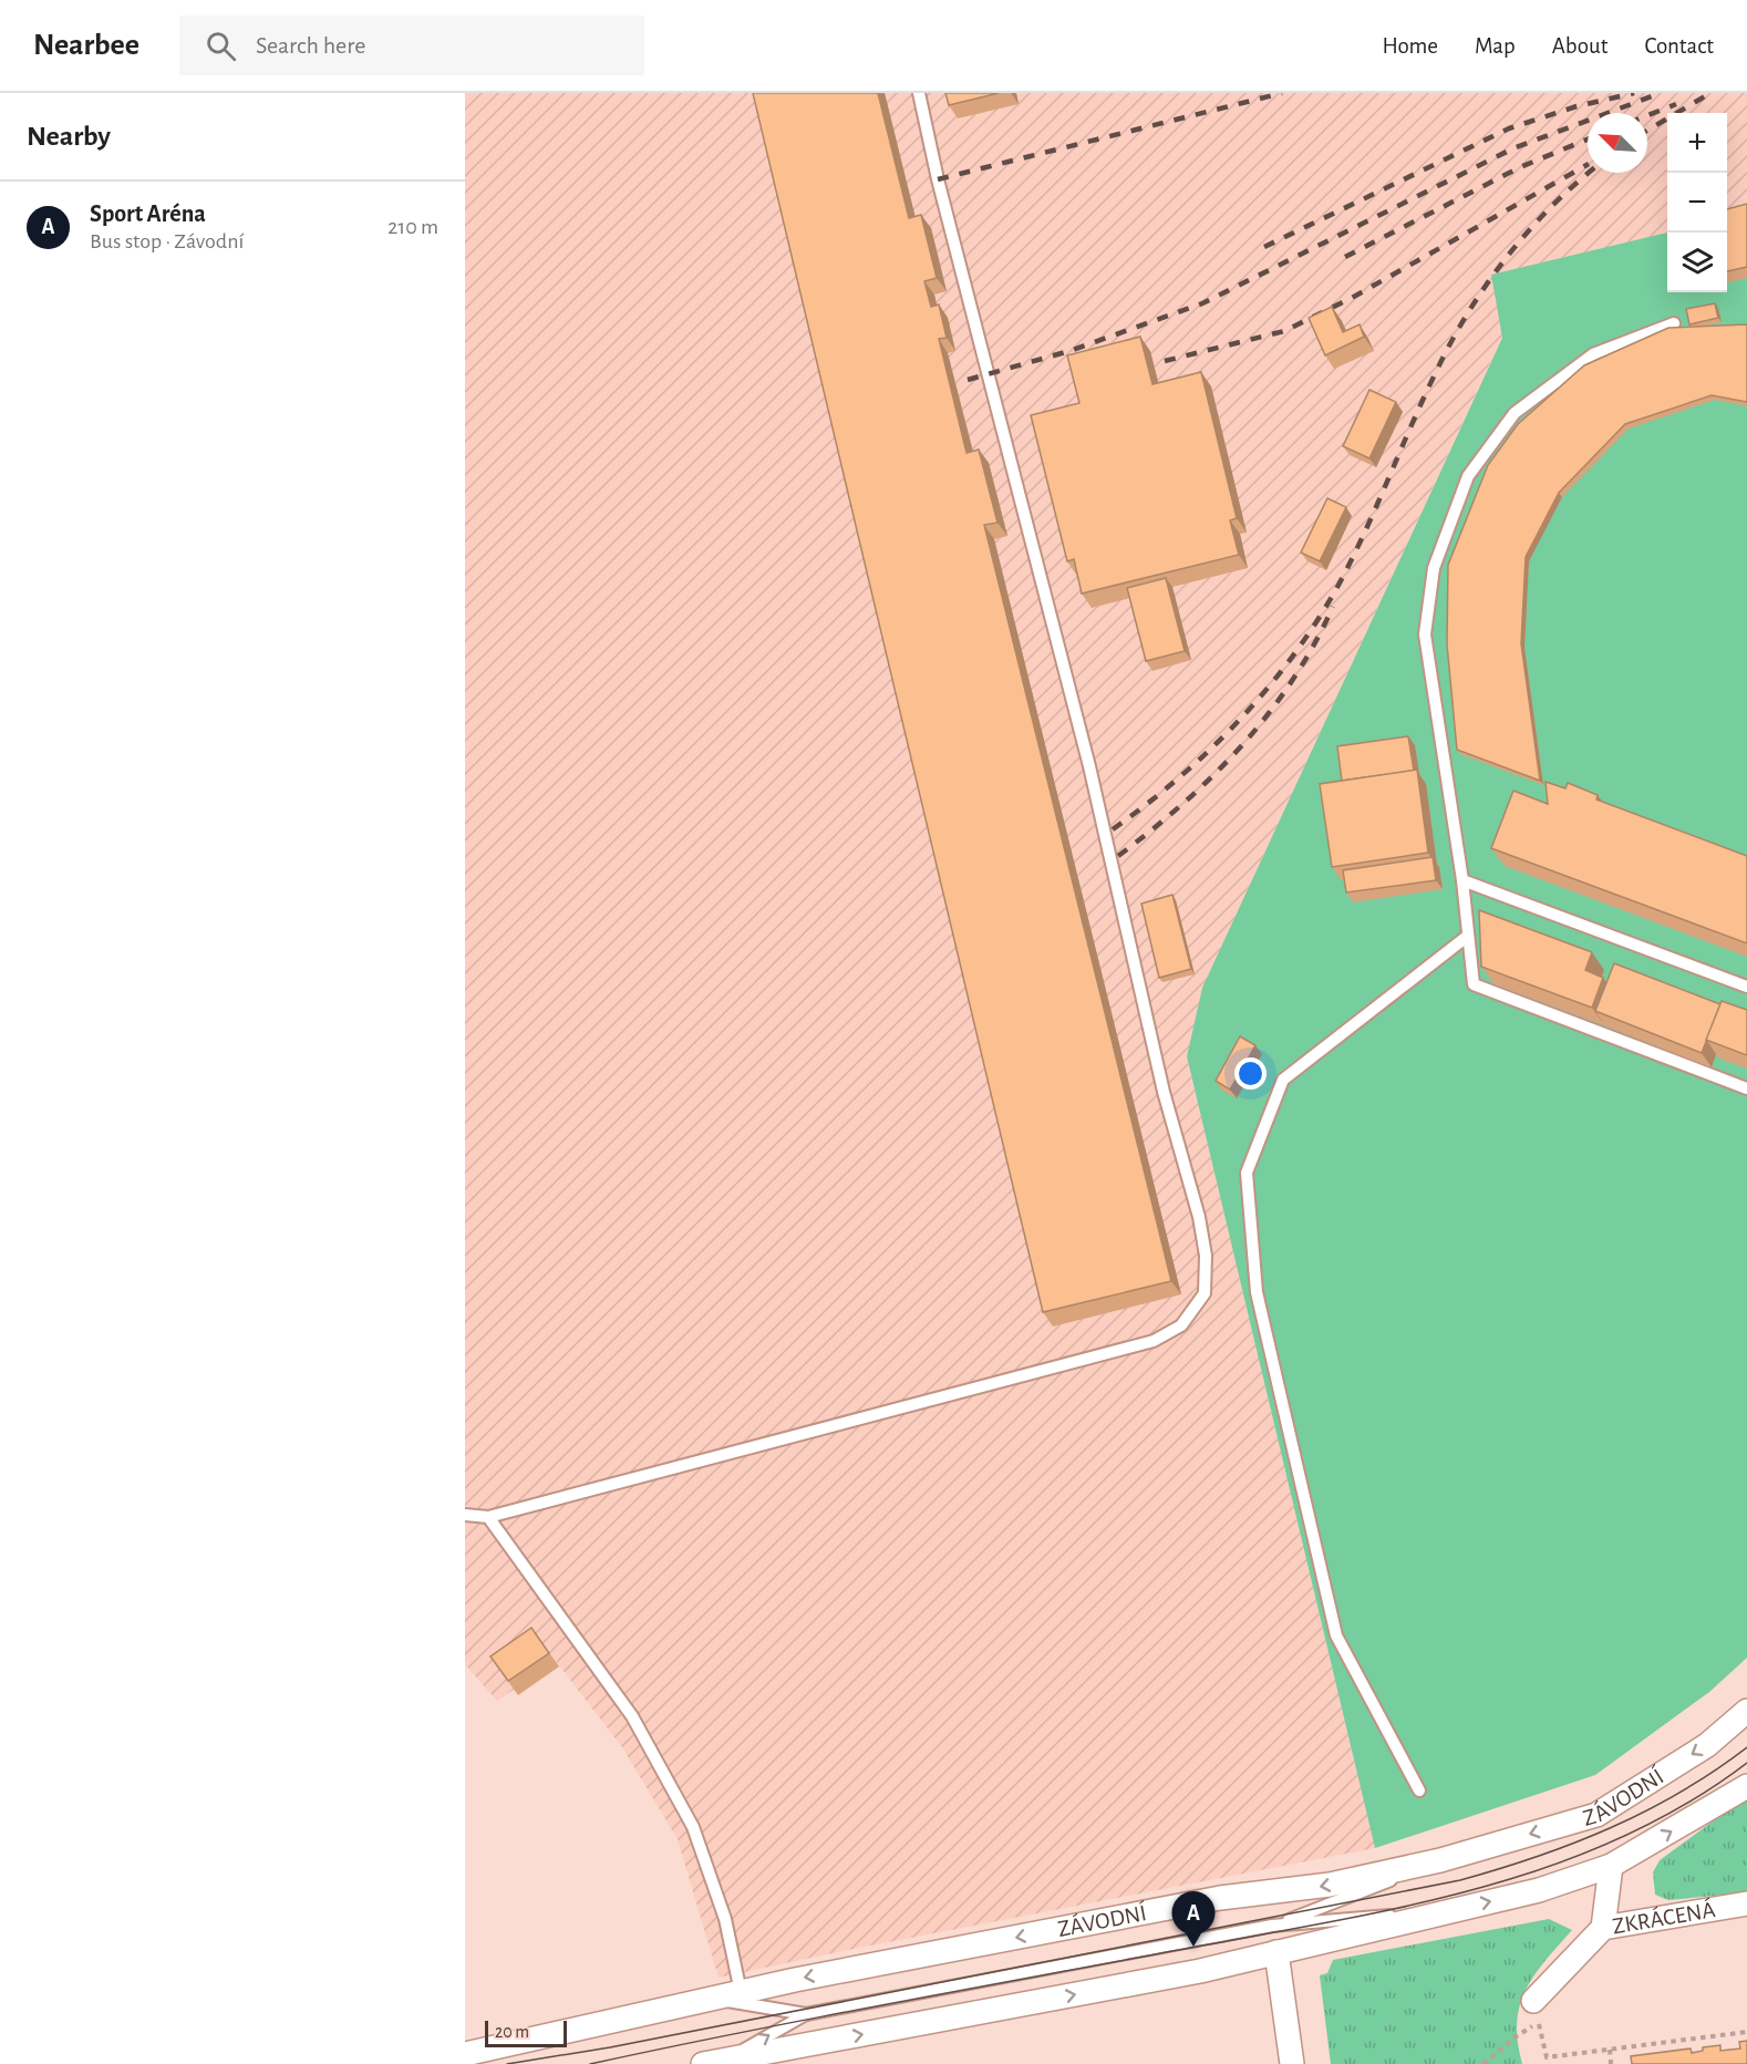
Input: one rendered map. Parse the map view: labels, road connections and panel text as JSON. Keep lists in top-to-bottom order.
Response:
{
  "streets": {
    "street": ["ZÁVODNÍ", "ZKRÁCENÁ"]
  },
  "scale_bar": "20 m",
  "north": "top left",
  "page": {
    "header": "Nearbee",
    "search": "Search here",
    "nav": [
      "Home",
      "Map",
      "About",
      "Contact"
    ],
    "heading": "Nearby",
    "map_buttons": ["+", "−"],
    "list": [
      {
        "mark": "A",
        "name": "Sport Aréna",
        "note": "Bus stop · Závodní",
        "value": "210 m"
      }
    ],
    "pins": "A",
    "scale": "20 m"
  }
}
